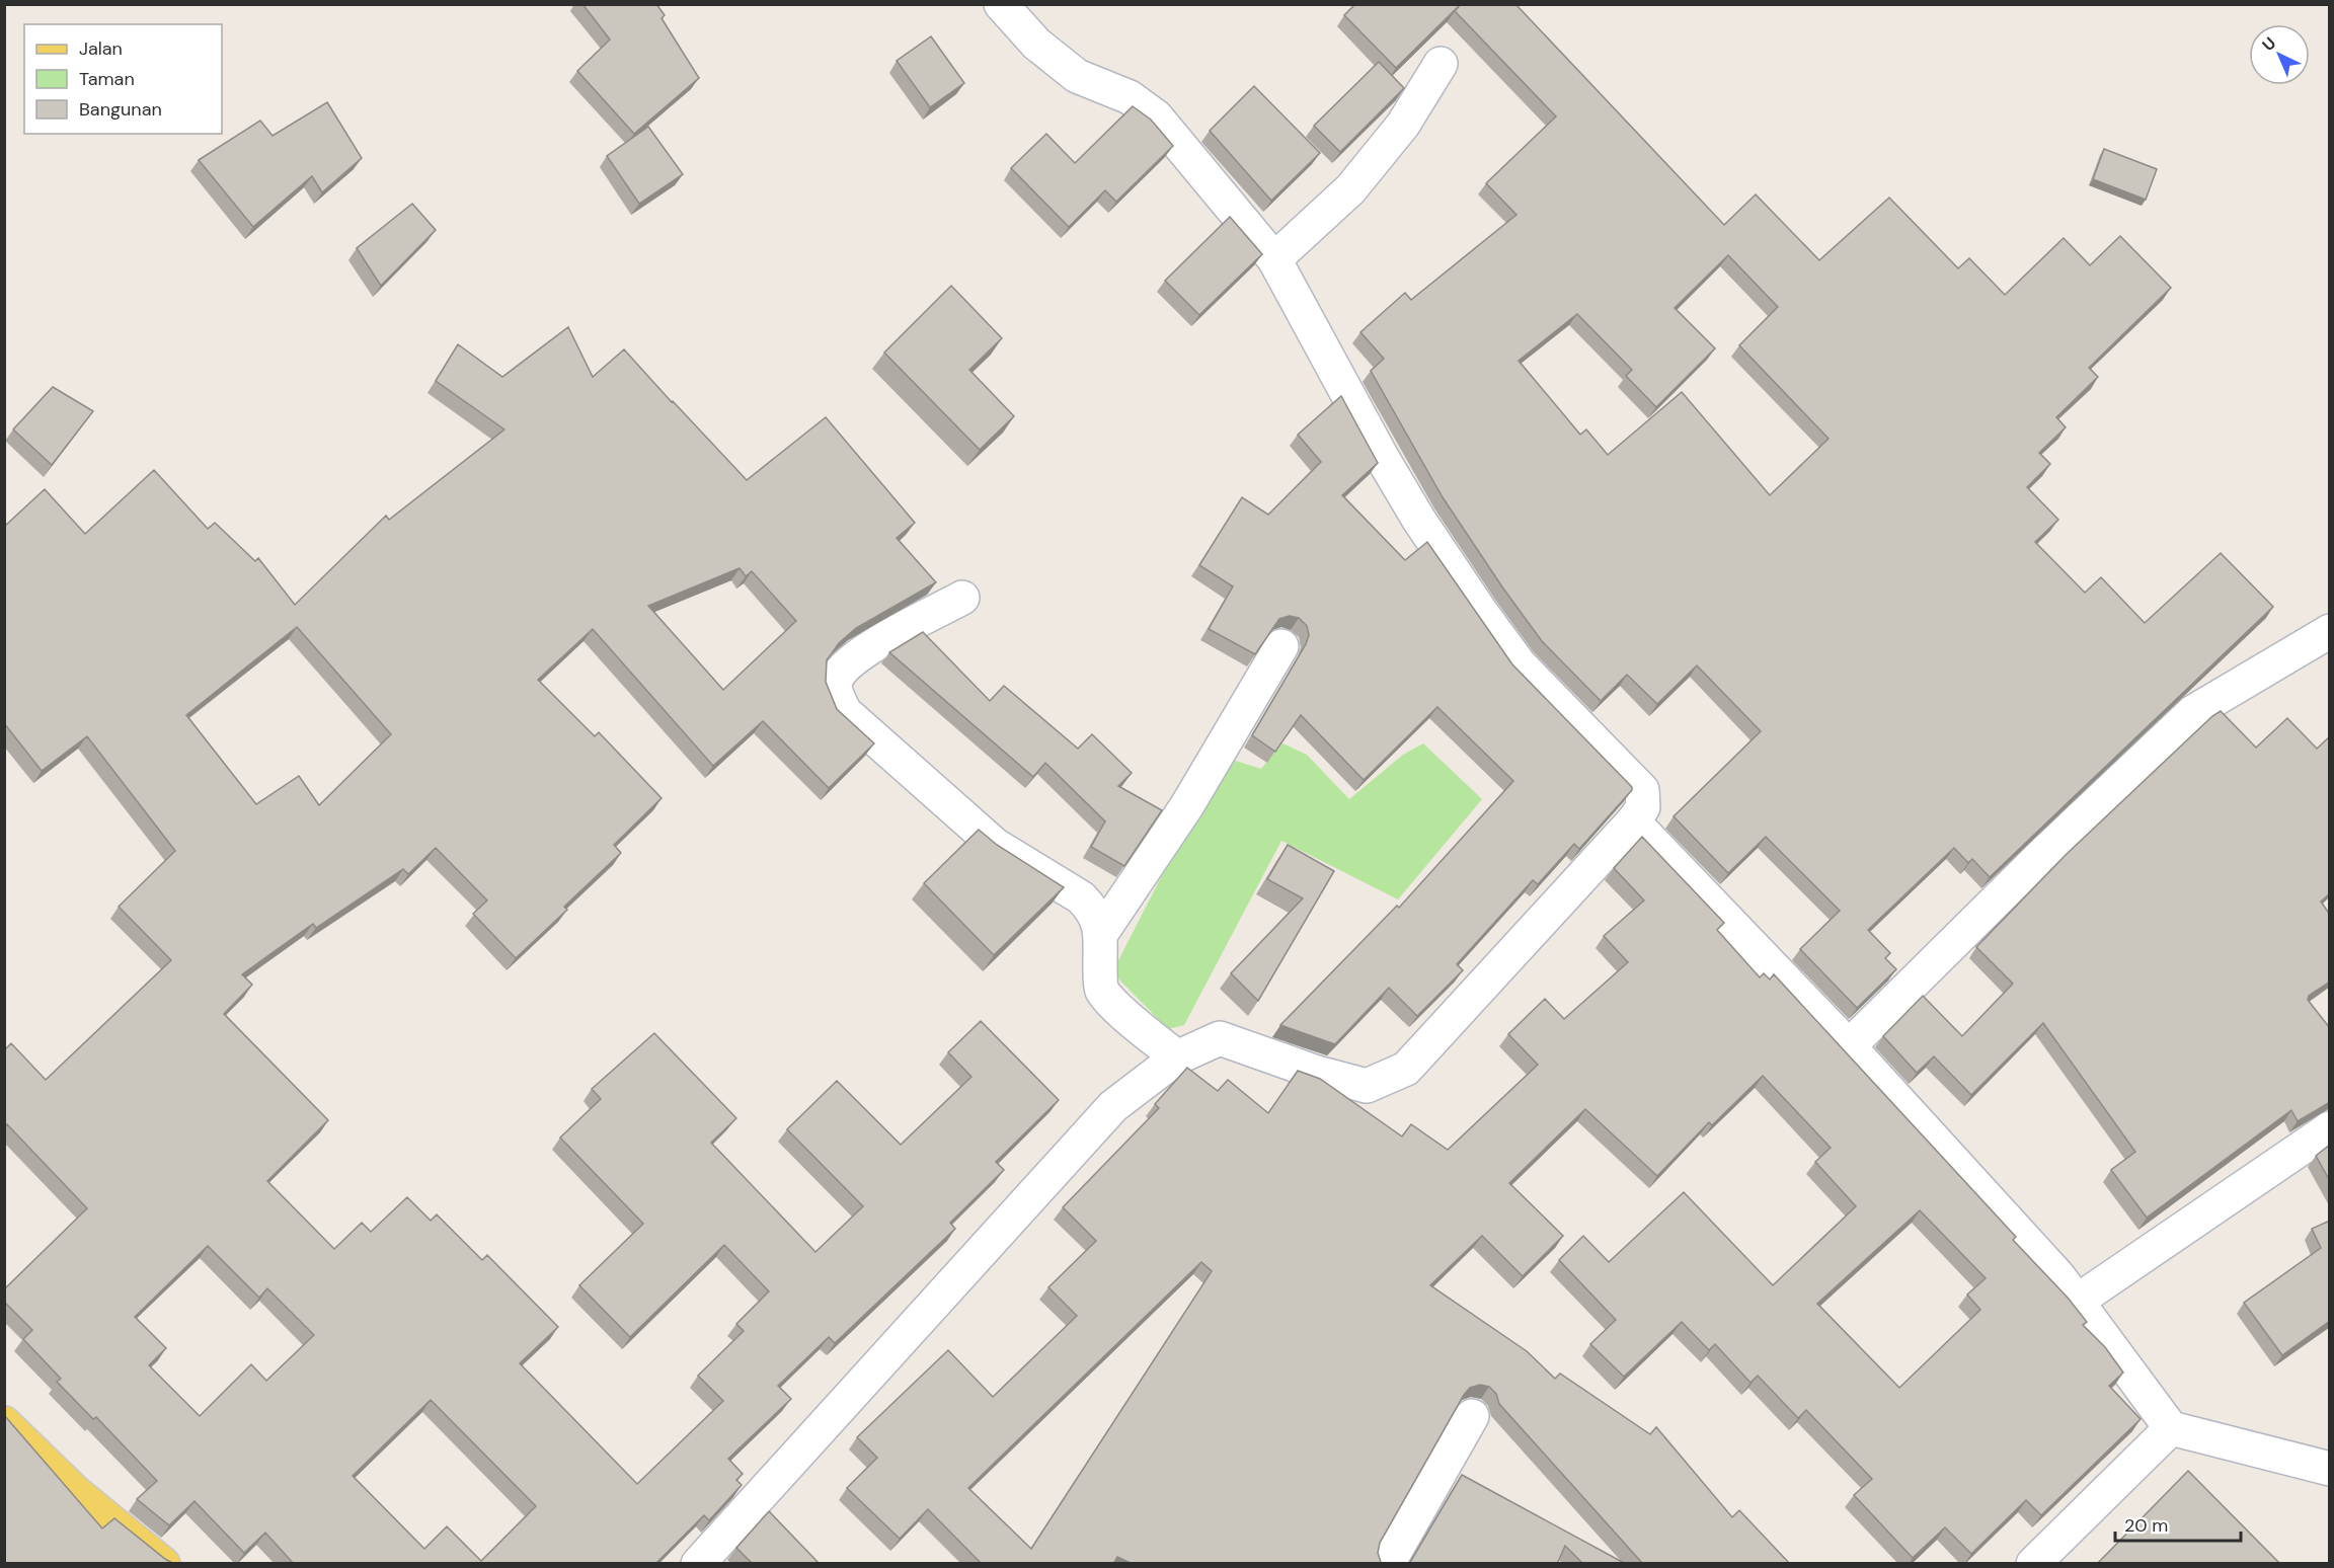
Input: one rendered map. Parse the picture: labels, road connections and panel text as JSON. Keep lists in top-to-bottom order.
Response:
{
  "legend": ["Jalan", "Taman", "Bangunan"],
  "scale_bar": "20 m",
  "north": "top left"
}
